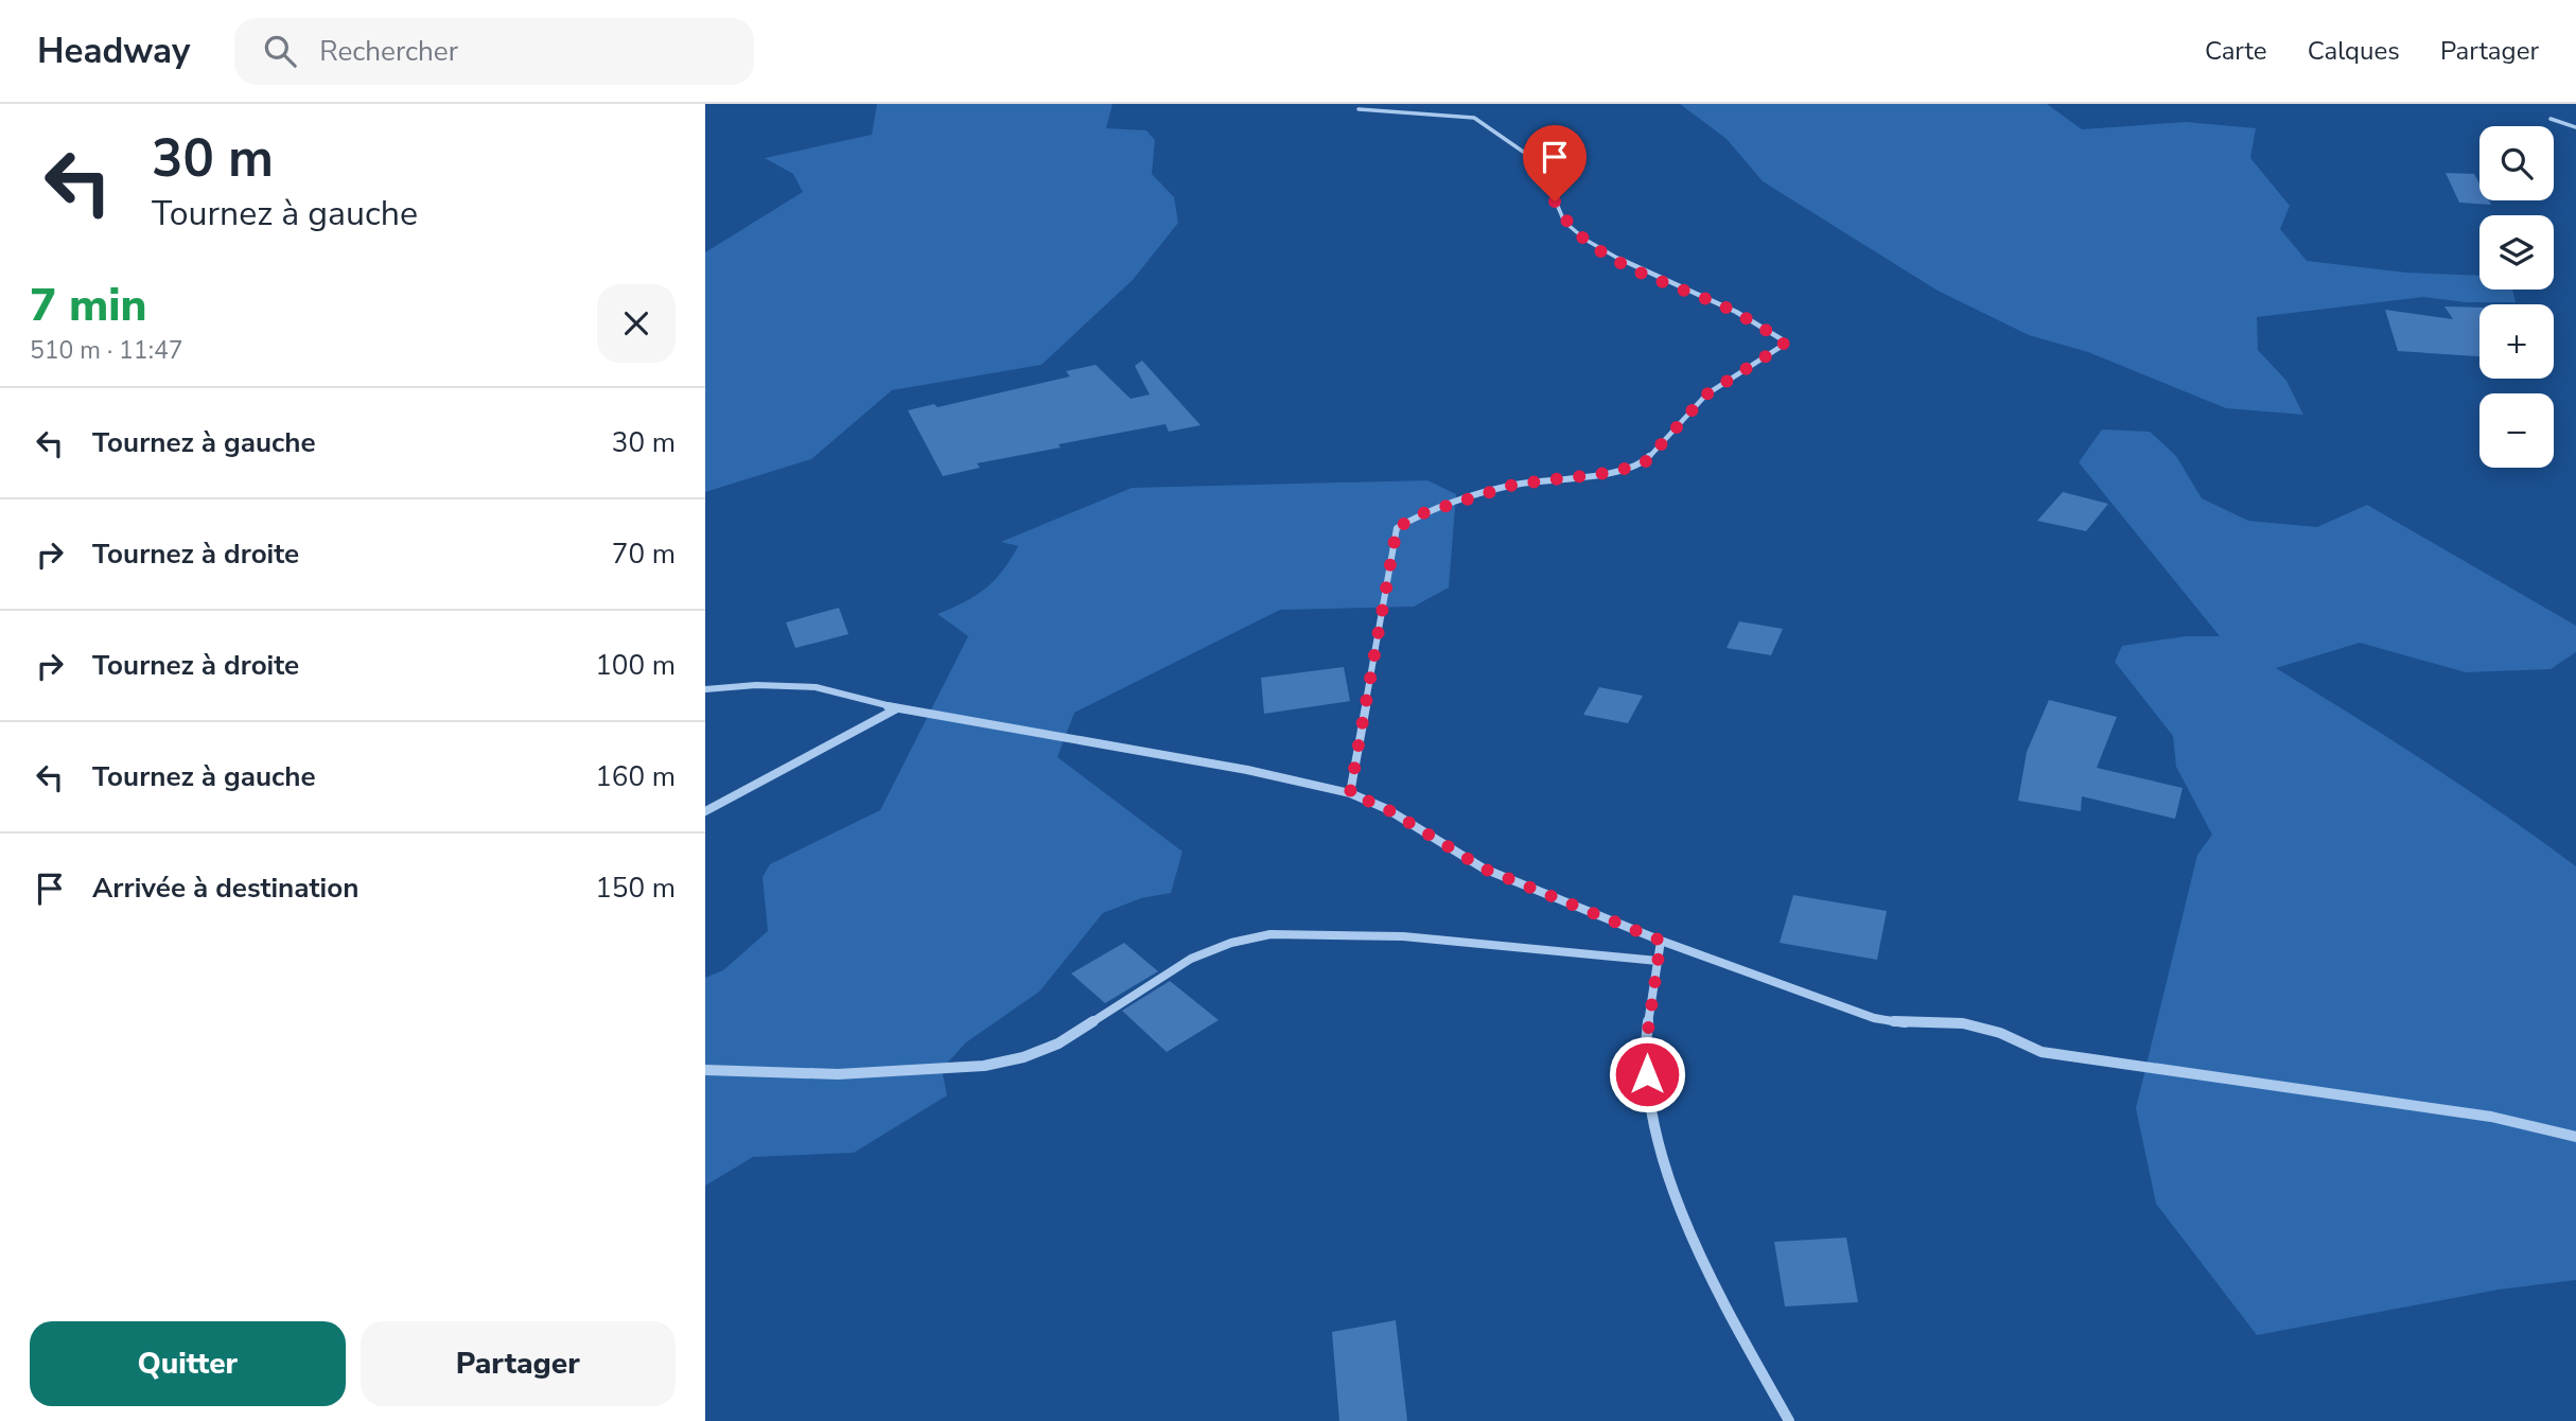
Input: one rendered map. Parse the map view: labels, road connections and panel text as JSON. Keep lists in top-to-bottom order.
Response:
{
  "page": {
    "header": "Headway",
    "search": "Rechercher",
    "nav": ["Carte", "Calques", "Partager"],
    "turn": ["30 m", "Tournez à gauche"],
    "map_buttons": ["+", "−"],
    "heading": ["7 min", "510 m · 11:47"],
    "list": [
      {
        "name": "Tournez à gauche",
        "value": "30 m"
      },
      {
        "name": "Tournez à droite",
        "value": "70 m"
      },
      {
        "name": "Tournez à droite",
        "value": "100 m"
      },
      {
        "name": "Tournez à gauche",
        "value": "160 m"
      },
      {
        "name": "Arrivée à destination",
        "value": "150 m"
      }
    ],
    "buttons": ["Quitter", "Partager"]
  }
}
